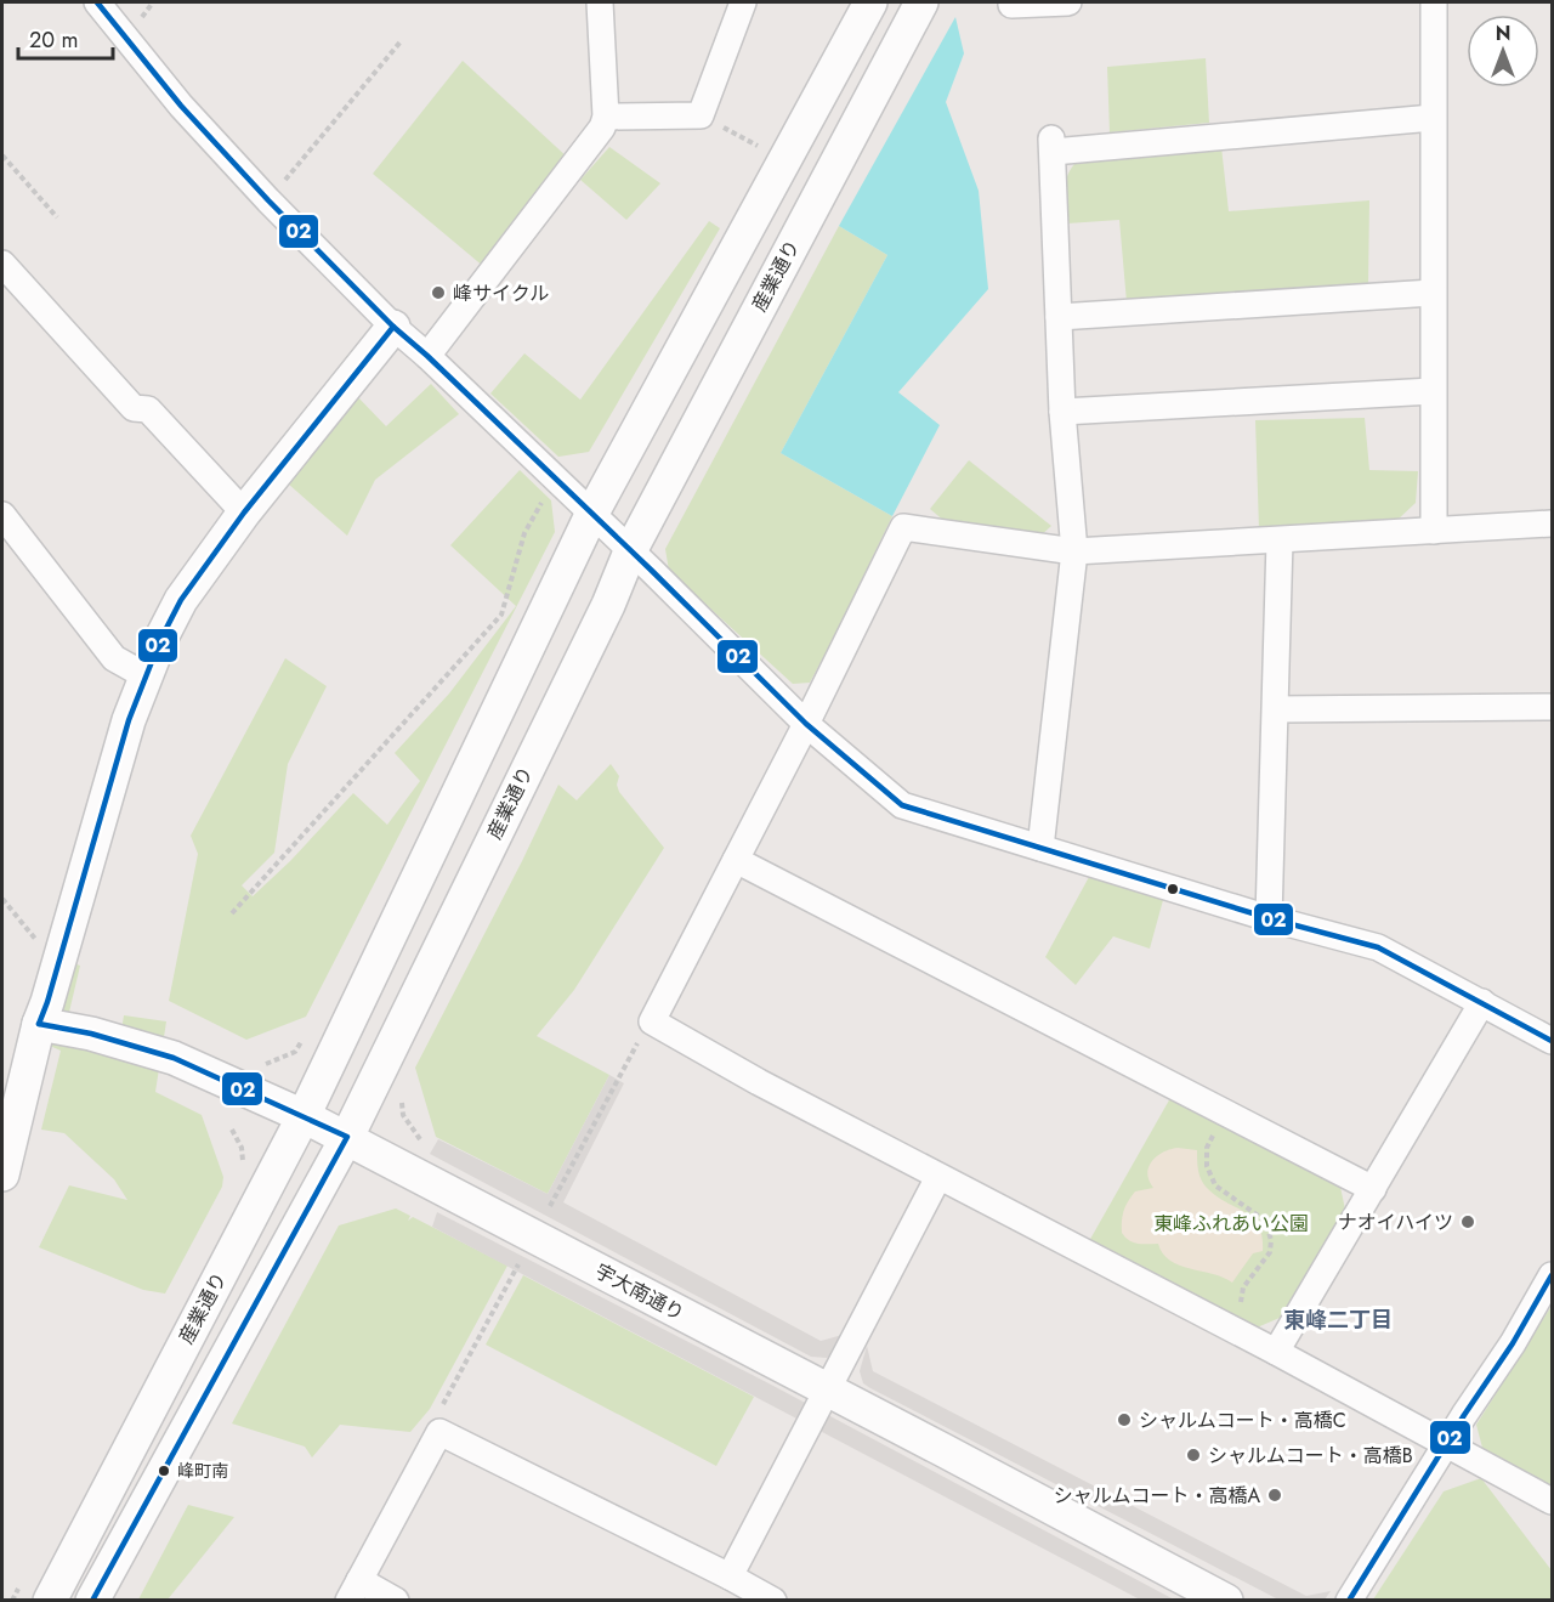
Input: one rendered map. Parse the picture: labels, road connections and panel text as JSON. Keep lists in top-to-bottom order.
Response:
{
  "streets": {
    "street": ["産業通り", "宇大南通り"]
  },
  "crossings": [
    ["産業通り", "宇大南通り"]
  ],
  "districts": ["東峰二丁目"],
  "parks": ["東峰ふれあい公園"],
  "places": [
    "峰サイクル",
    "ナオイハイツ",
    "シャルムコート・高橋C",
    "シャルムコート・高橋B",
    "峰町南",
    "シャルムコート・高橋A"
  ],
  "lines": ["transit line 02"],
  "scale_bar": "20 m",
  "north": "top"
}
